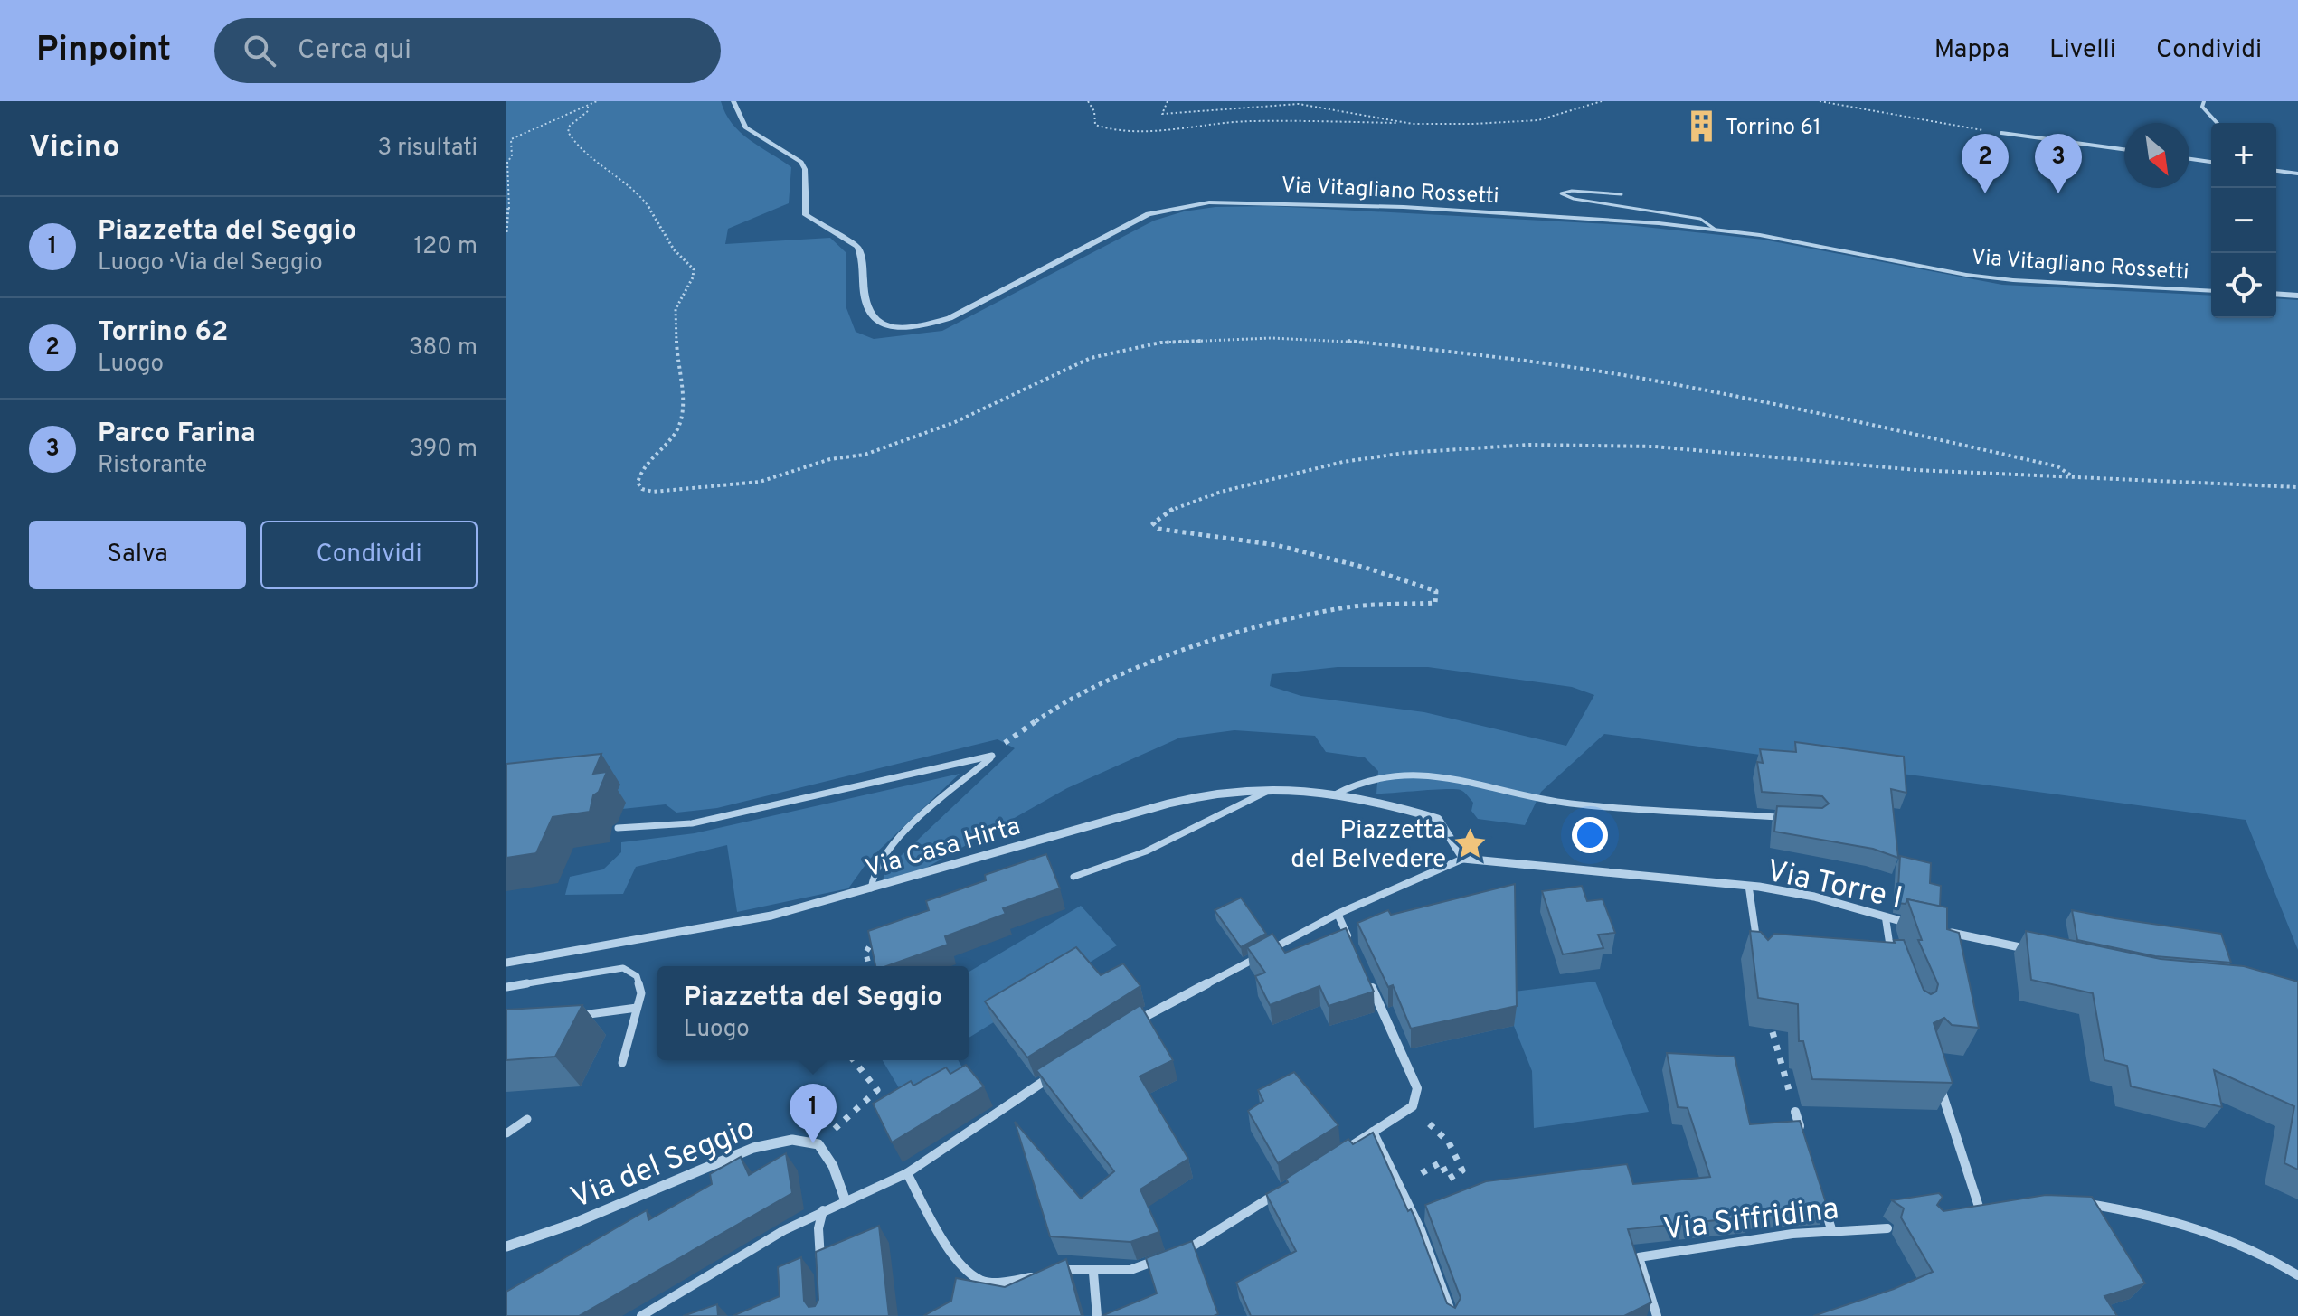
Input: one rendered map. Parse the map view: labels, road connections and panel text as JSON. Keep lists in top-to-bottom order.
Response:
{
  "streets": {
    "street": [
      "Via Vitagliano Rossetti",
      "Via Casa Hirta",
      "Via Torre I",
      "Via del Seggio",
      "Via Siffridina"
    ]
  },
  "crossings": [
    ["Via Casa Hirta", "Via Torre I"]
  ],
  "places": {
    "building": ["Torrino 61"],
    "place": ["Piazzetta del Belvedere"]
  },
  "north": "bottom right",
  "page": {
    "header": "Pinpoint",
    "search": "Cerca qui",
    "nav": ["Mappa", "Livelli", "Condividi"],
    "heading": ["Vicino", "3 risultati"],
    "map_buttons": ["+", "−"],
    "pins": ["2", "3", "1"],
    "list": [
      {
        "mark": "1",
        "name": "Piazzetta del Seggio",
        "note": "Luogo · Via del Seggio",
        "value": "120 m"
      },
      {
        "mark": "2",
        "name": "Torrino 62",
        "note": "Luogo",
        "value": "380 m"
      },
      {
        "mark": "3",
        "name": "Parco Farina",
        "note": "Ristorante",
        "value": "390 m"
      }
    ],
    "buttons": ["Salva", "Condividi"],
    "popup": ["Piazzetta del Seggio", "Luogo"]
  }
}
